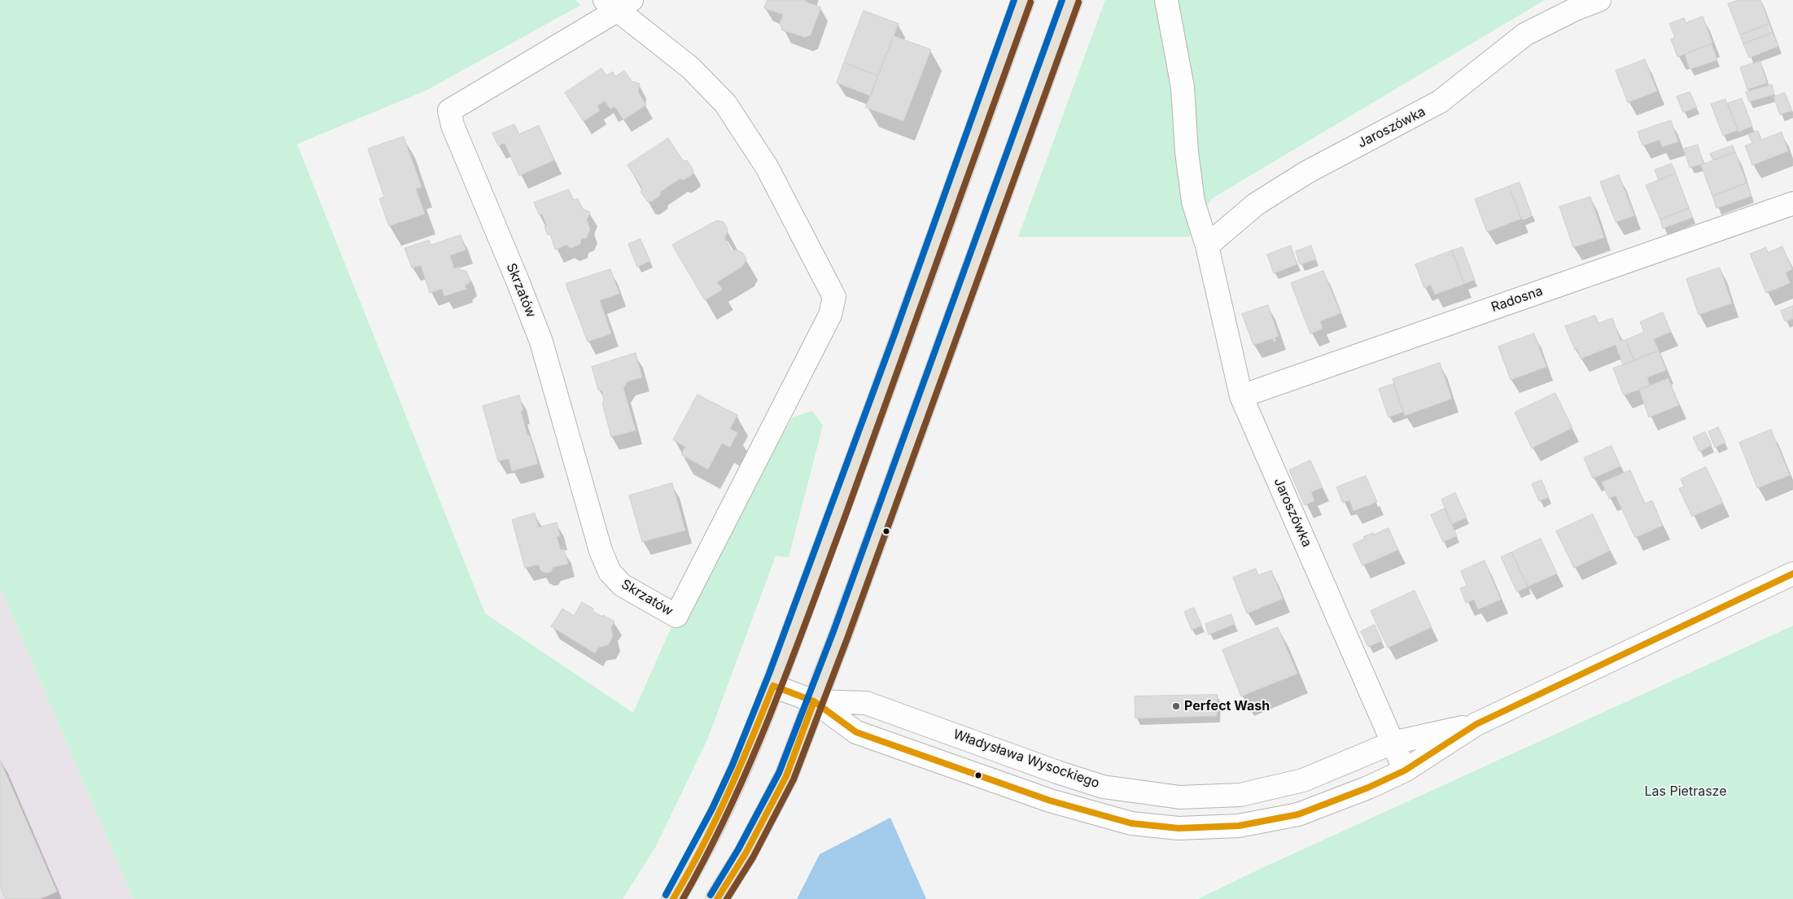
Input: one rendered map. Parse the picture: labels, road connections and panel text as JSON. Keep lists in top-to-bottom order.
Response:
{
  "streets": {
    "street": [
      "Jaroszówka",
      "Skrzatów",
      "Radosna",
      "Władysława Wysockiego"
    ]
  },
  "crossings": [
    ["Jaroszówka", "Radosna"],
    ["Jaroszówka", "Władysława Wysockiego"]
  ],
  "parks": ["Las Pietrasze"],
  "places": ["Perfect Wash"]
}
